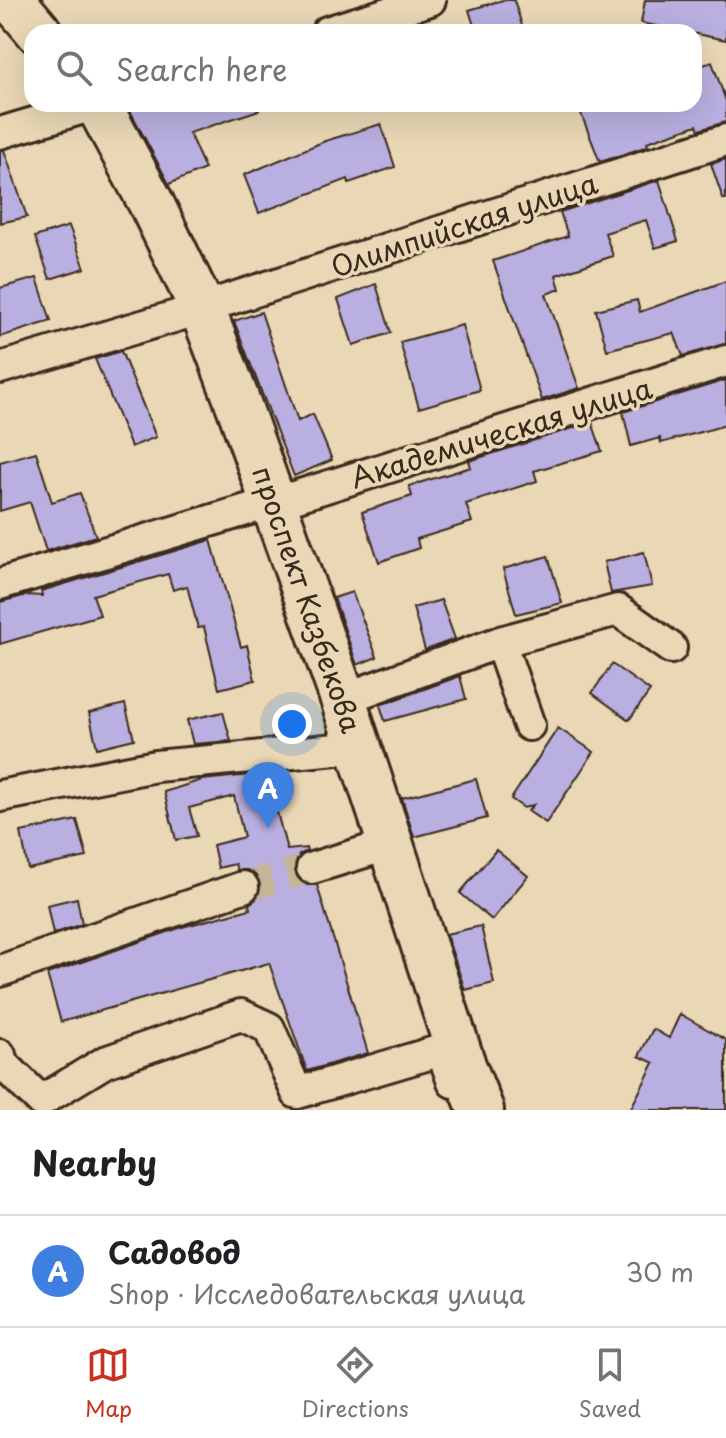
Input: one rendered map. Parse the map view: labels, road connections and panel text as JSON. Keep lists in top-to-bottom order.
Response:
{
  "streets": {
    "highway": ["проспект Казбекова"],
    "street": ["Олимпийская улица", "Академическая улица"]
  },
  "crossings": [
    ["Олимпийская улица", "проспект Казбекова"],
    ["Академическая улица", "проспект Казбекова"]
  ],
  "page": {
    "search": "Search here",
    "pins": "A",
    "heading": "Nearby",
    "list": [
      {
        "mark": "A",
        "name": "Садовод",
        "note": "Shop · Исследовательская улица",
        "value": "30 m"
      }
    ],
    "nav": ["Map", "Directions", "Saved"]
  }
}
